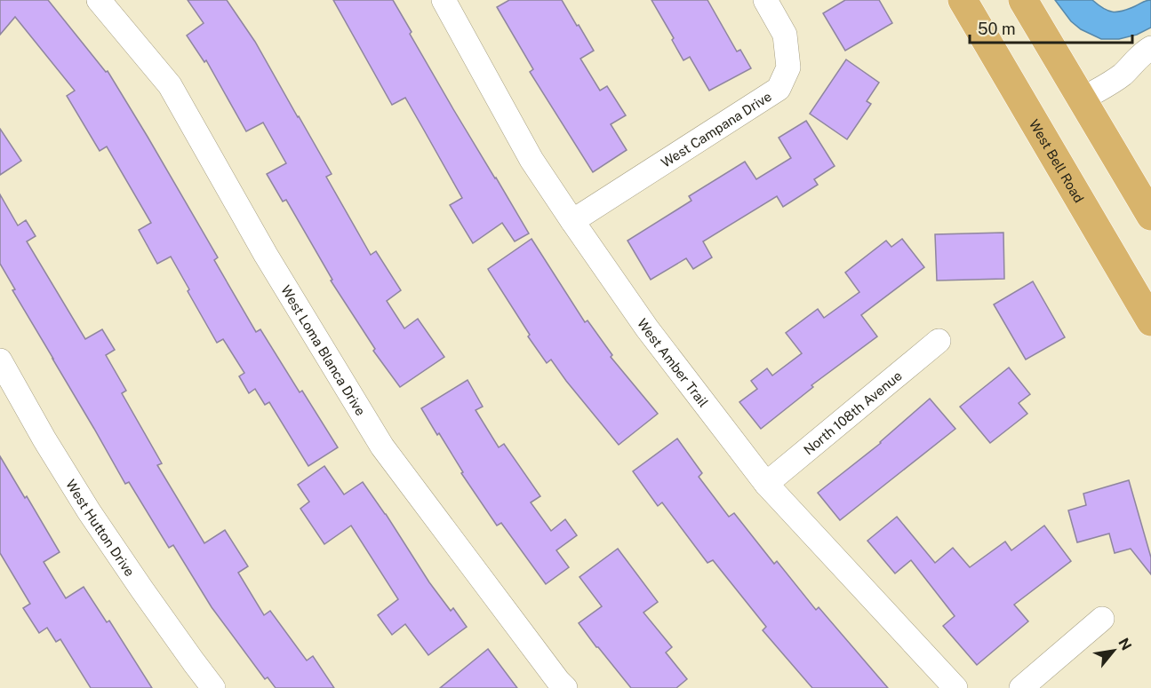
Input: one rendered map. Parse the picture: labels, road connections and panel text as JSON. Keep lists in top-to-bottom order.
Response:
{
  "streets": {
    "main road": ["West Bell Road"],
    "street": [
      "West Campana Drive",
      "West Loma Blanca Drive",
      "West Amber Trail",
      "North 108th Avenue",
      "West Hutton Drive"
    ]
  },
  "crossings": [
    ["West Campana Drive", "West Amber Trail"],
    ["West Amber Trail", "North 108th Avenue"]
  ],
  "scale_bar": "50 m",
  "north": "top right"
}
